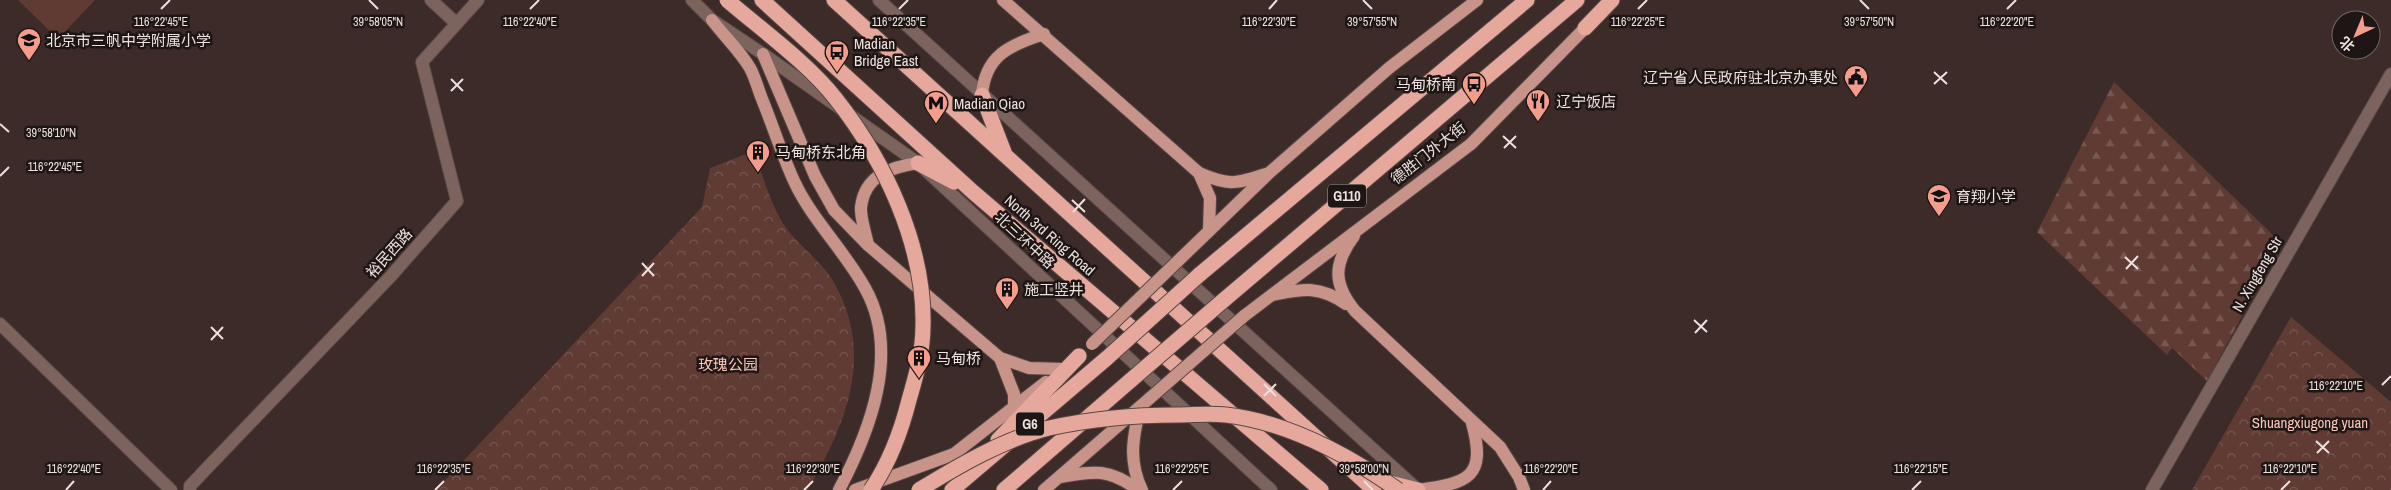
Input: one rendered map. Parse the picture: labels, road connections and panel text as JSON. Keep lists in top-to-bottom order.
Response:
{
  "streets": {
    "highway": [
      "德胜门外大街",
      "G110",
      "North 3rd Ring Road",
      "G6"
    ],
    "street": ["北三环中路", "裕民西路", "N. Xingfeng Str"]
  },
  "crossings": [
    ["德胜门外大街", "G6"],
    ["G110", "G6"]
  ],
  "parks": ["玫瑰公园", "Shuangxiugong yuan"],
  "places": {
    "school or university": ["北京市三帆中学附属小学", "育翔小学"],
    "bus stop": ["Madian Bridge East", "马甸桥南"],
    "public building": ["辽宁省人民政府驻北京办事处"],
    "restaurant": ["辽宁饭店"],
    "metro station": ["Madian Qiao"],
    "building": ["马甸桥东北角", "施工竖井", "马甸桥"]
  },
  "north": "bottom left",
  "coordinates": [
    "39°58'05\"N",
    "39°57'55\"N",
    "39°57'50\"N",
    "116°22'45\"E",
    "116°22'40\"E",
    "116°22'35\"E",
    "116°22'30\"E",
    "116°22'25\"E",
    "116°22'20\"E",
    "39°58'10\"N",
    "116°22'10\"E",
    "116°22'15\"E",
    "39°58'00\"N"
  ]
}
